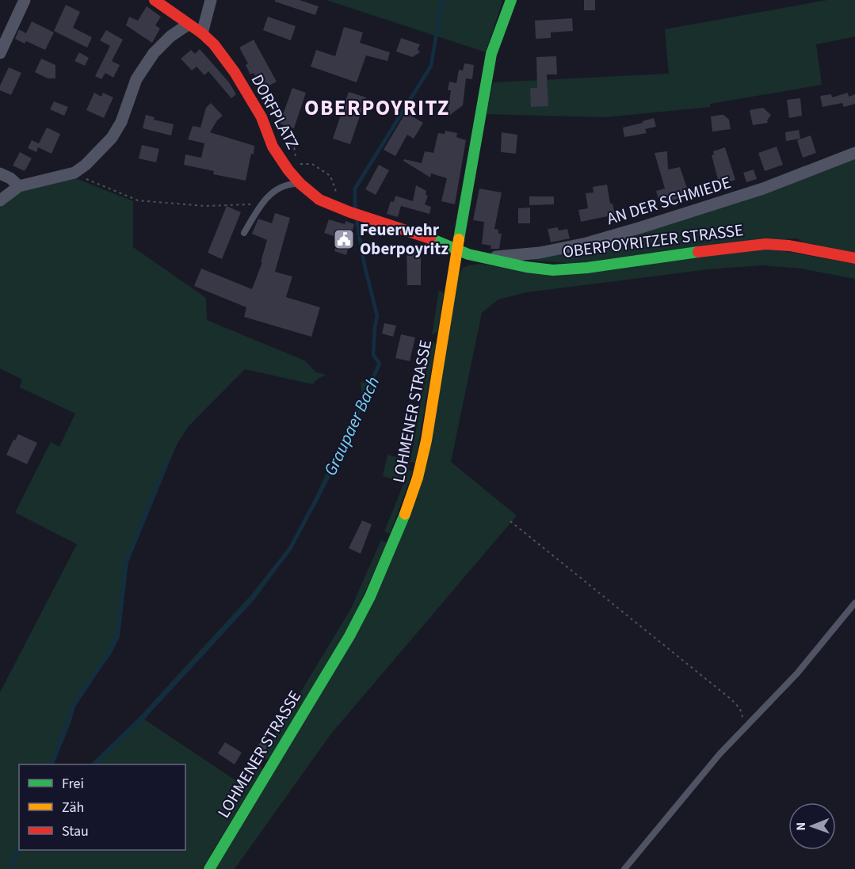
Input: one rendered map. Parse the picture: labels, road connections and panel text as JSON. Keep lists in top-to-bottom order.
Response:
{
  "streets": {
    "main road": ["DORFPLATZ", "OBERPOYRITZER STRASSE", "LOHMENER STRASSE"],
    "street": ["AN DER SCHMIEDE"]
  },
  "crossings": [
    ["DORFPLATZ", "OBERPOYRITZER STRASSE"],
    ["DORFPLATZ", "LOHMENER STRASSE"],
    ["AN DER SCHMIEDE", "OBERPOYRITZER STRASSE"],
    ["OBERPOYRITZER STRASSE", "LOHMENER STRASSE"]
  ],
  "districts": ["OBERPOYRITZ"],
  "water": ["Graupaer Bach"],
  "places": {
    "public building": ["Feuerwehr Oberpoyritz"]
  },
  "legend": ["Frei", "Zäh", "Stau"],
  "north": "left"
}
